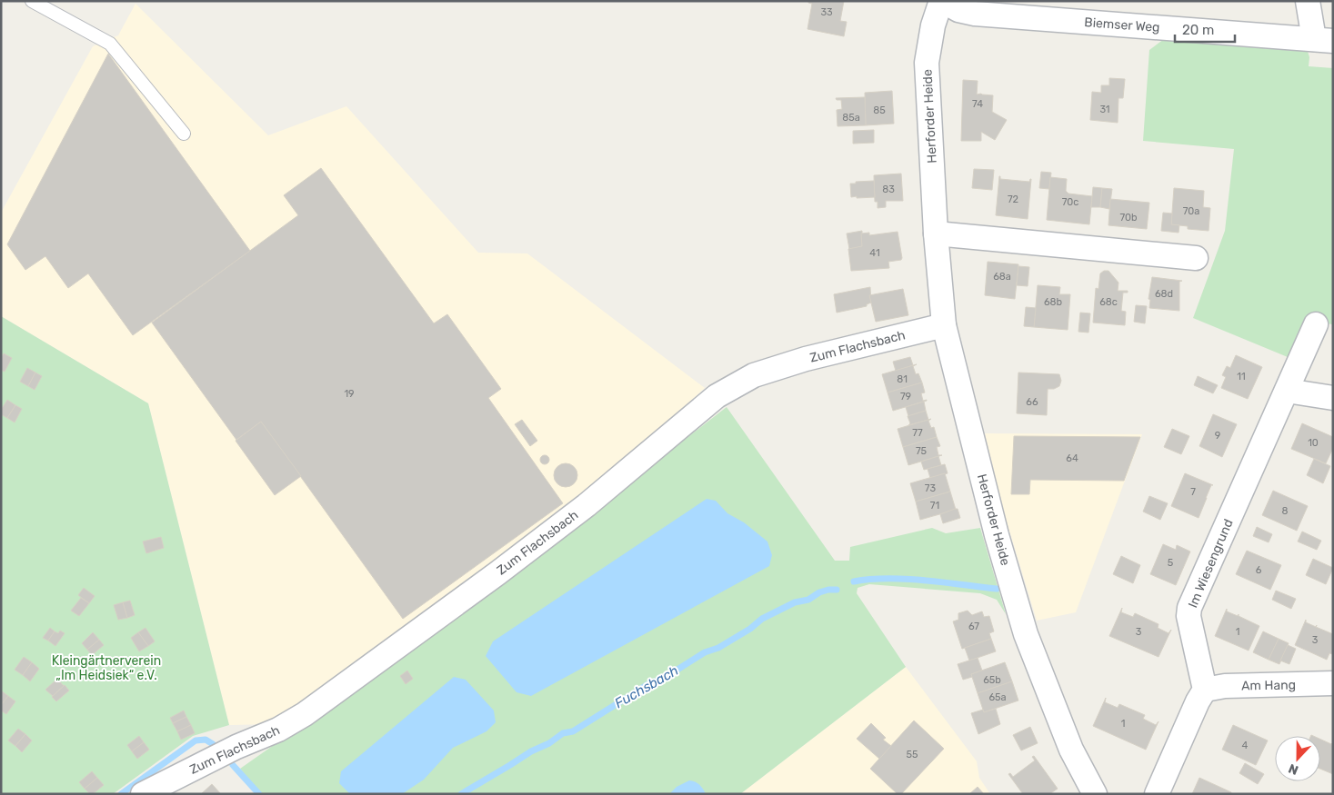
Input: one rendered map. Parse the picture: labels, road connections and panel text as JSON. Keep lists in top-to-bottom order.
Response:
{
  "streets": {
    "street": [
      "Biemser Weg",
      "Herforder Heide",
      "Zum Flachsbach",
      "Im Wiesengrund",
      "Am Hang"
    ]
  },
  "crossings": [
    ["Biemser Weg", "Herforder Heide"],
    ["Herforder Heide", "Zum Flachsbach"],
    ["Im Wiesengrund", "Am Hang"]
  ],
  "water": ["Fuchsbach"],
  "parks": ["Kleingärtnerverein „Im Heidsiek“ e.V."],
  "house_numbers": [
    "33",
    "74",
    "31",
    "85",
    "85a",
    "83",
    "72",
    "70c",
    "70a",
    "70b",
    "41",
    "68a",
    "68d",
    "68b",
    "68c",
    "11",
    "81",
    "19",
    "79",
    "66",
    "77",
    "9",
    "10",
    "75",
    "64",
    "73",
    "7",
    "71",
    "8",
    "5",
    "6",
    "67",
    "3",
    "1",
    "3",
    "65b",
    "65a",
    "1",
    "4",
    "55"
  ],
  "scale_bar": "20 m",
  "north": "bottom"
}
